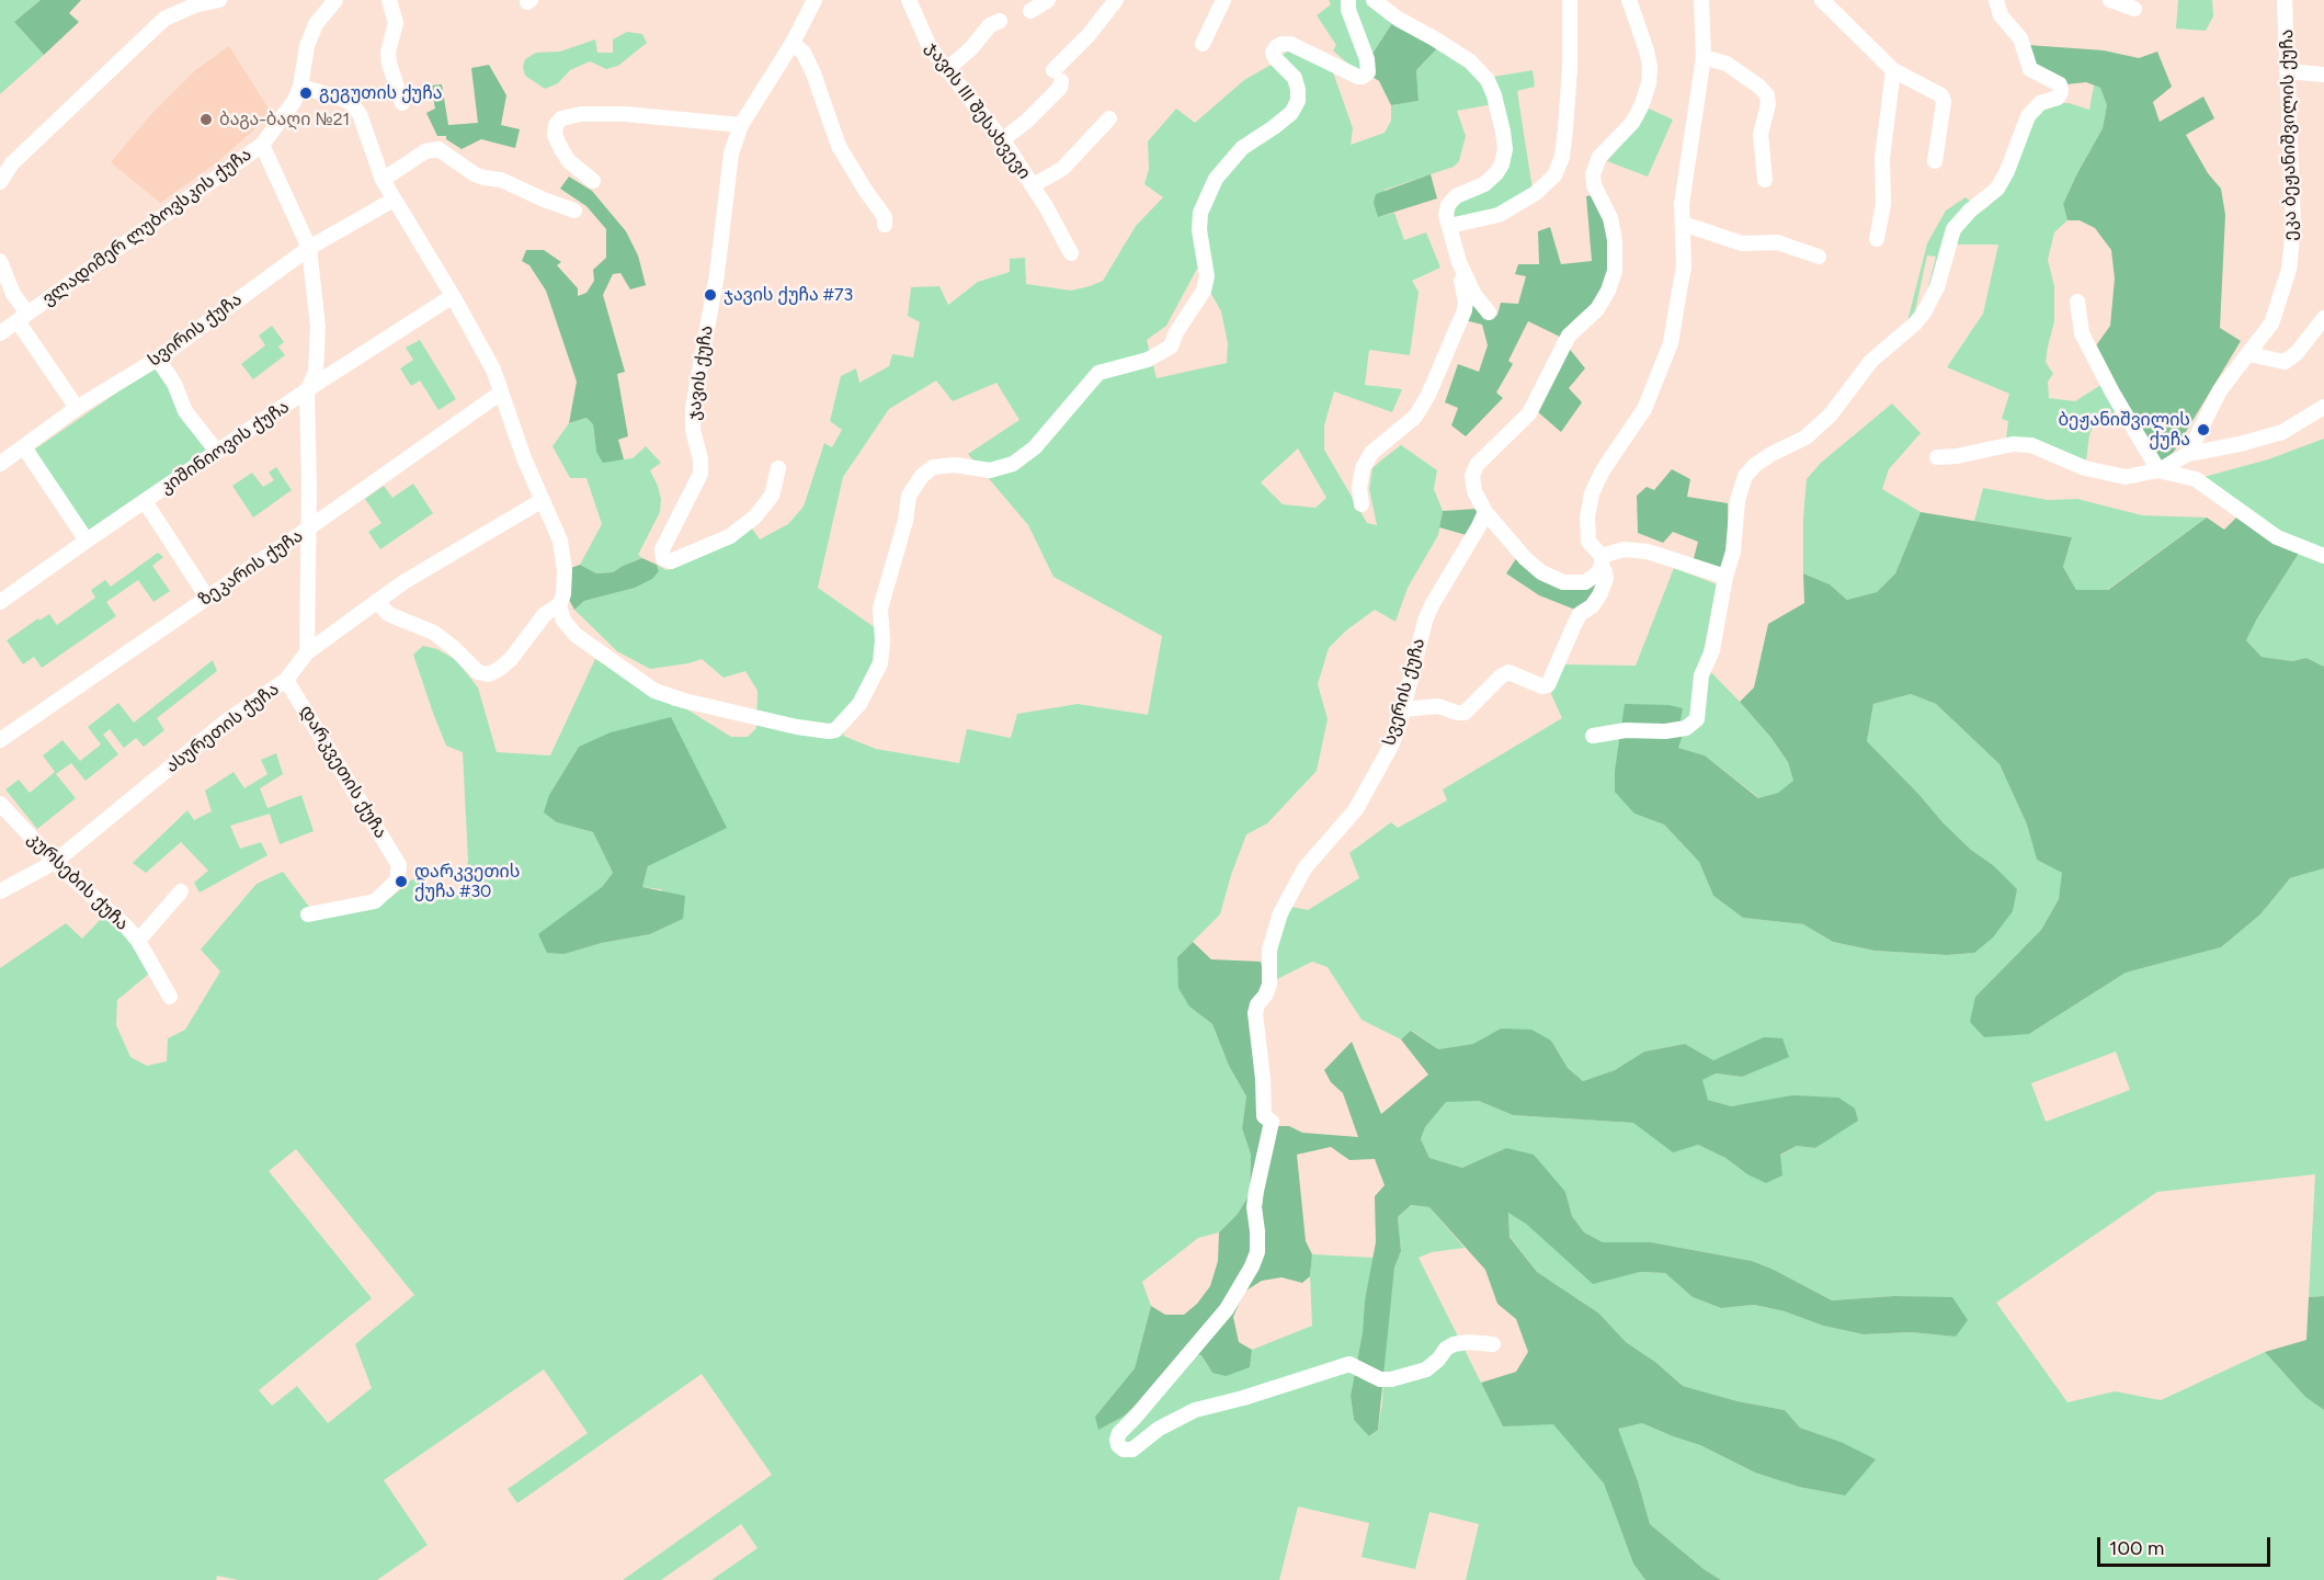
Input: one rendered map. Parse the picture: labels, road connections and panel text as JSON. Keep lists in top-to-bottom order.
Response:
{
  "streets": {
    "street": [
      "ჯავის III შესახვევი",
      "ეკა ბეჟანიშვილის ქუჩა",
      "ვლადიმერ ლუბოვსკის ქუჩა",
      "სვირის ქუჩა",
      "ჯავის ქუჩა",
      "კიშინიოვის ქუჩა",
      "ზეკარის ქუჩა",
      "სვერის ქუჩა",
      "ასურეთის ქუჩა",
      "დარკვეთის ქუჩა",
      "კურსების ქუჩა"
    ]
  },
  "crossings": [
    ["ასურეთის ქუჩა", "დარკვეთის ქუჩა"],
    ["ასურეთის ქუჩა", "კურსების ქუჩა"]
  ],
  "places": [
    "გეგუთის ქუჩა",
    "ბაგა-ბაღი №21",
    "ჯავის ქუჩა #73",
    "ბეჟანიშვილის ქუჩა",
    "დარკვეთის ქუჩა #30"
  ],
  "scale_bar": "100 m"
}
